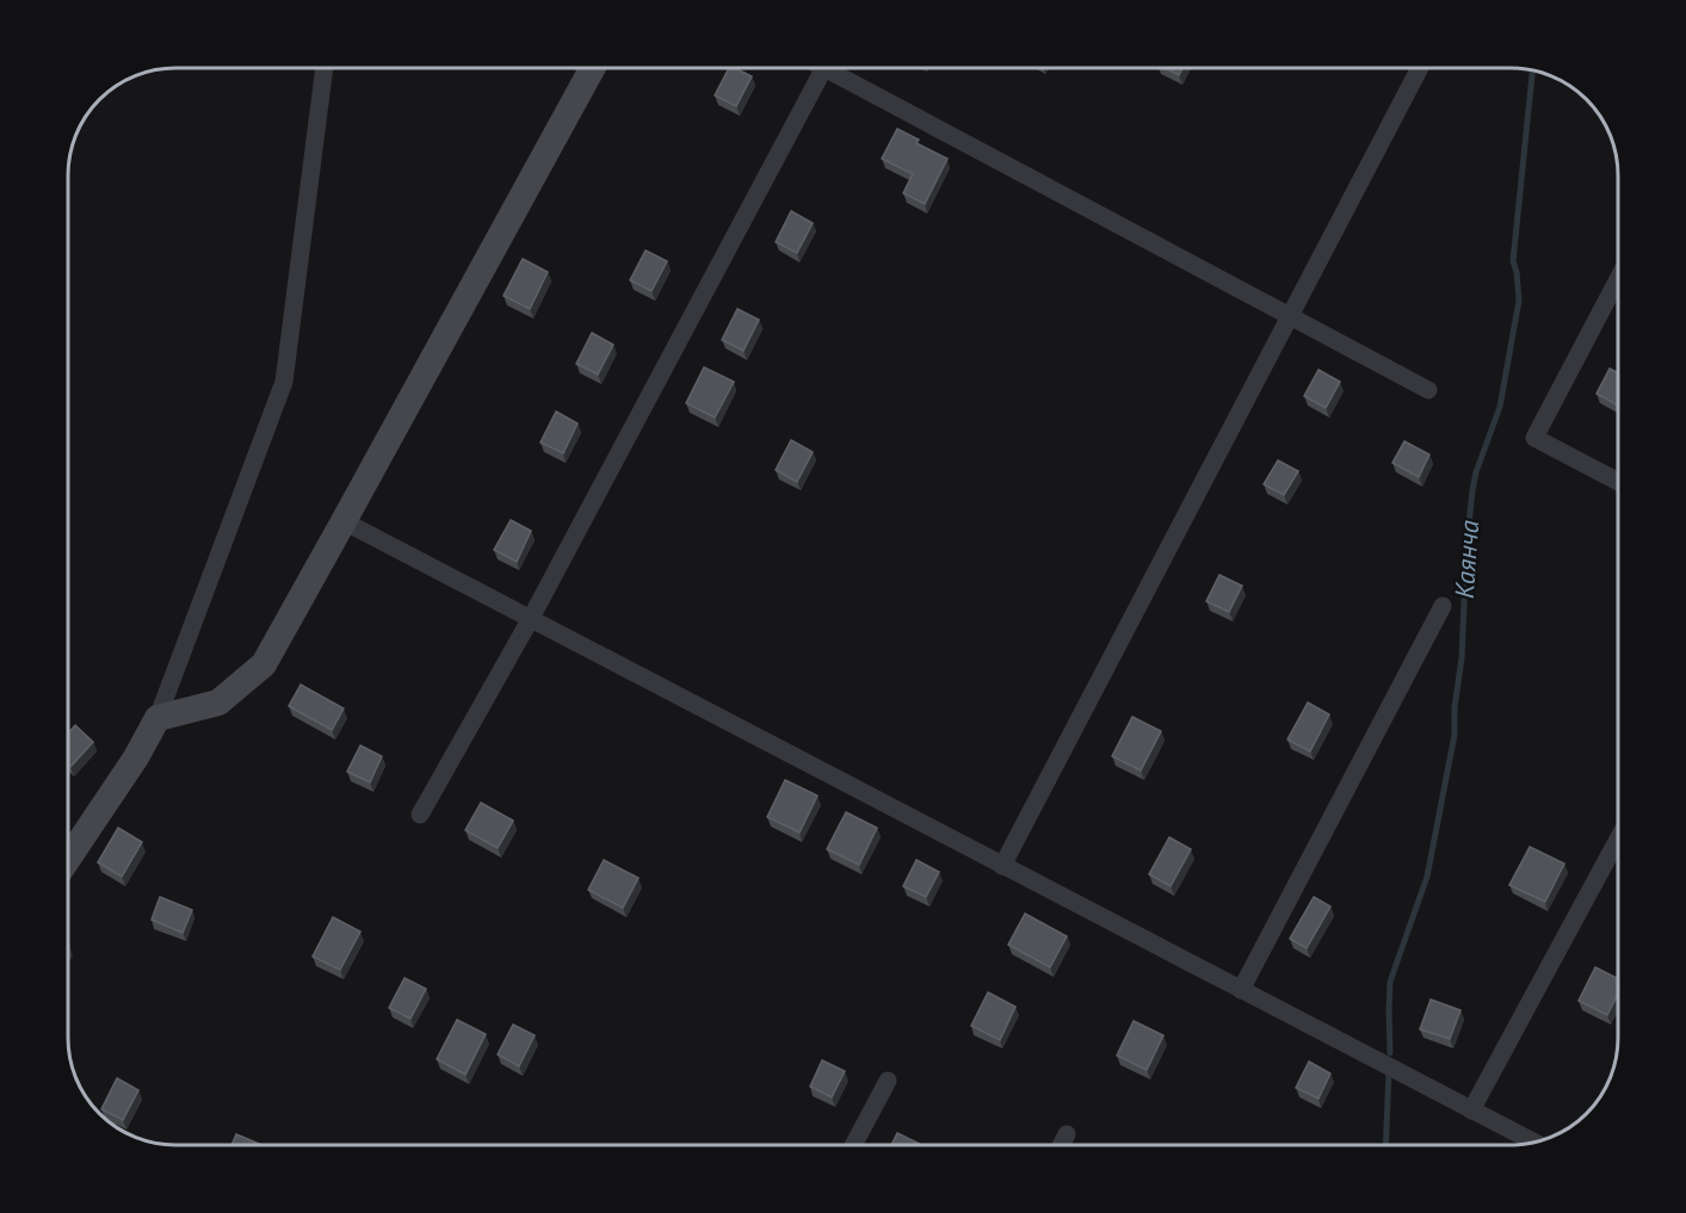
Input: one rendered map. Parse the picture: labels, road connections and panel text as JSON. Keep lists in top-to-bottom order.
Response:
{
  "water": ["Каянча"]
}
